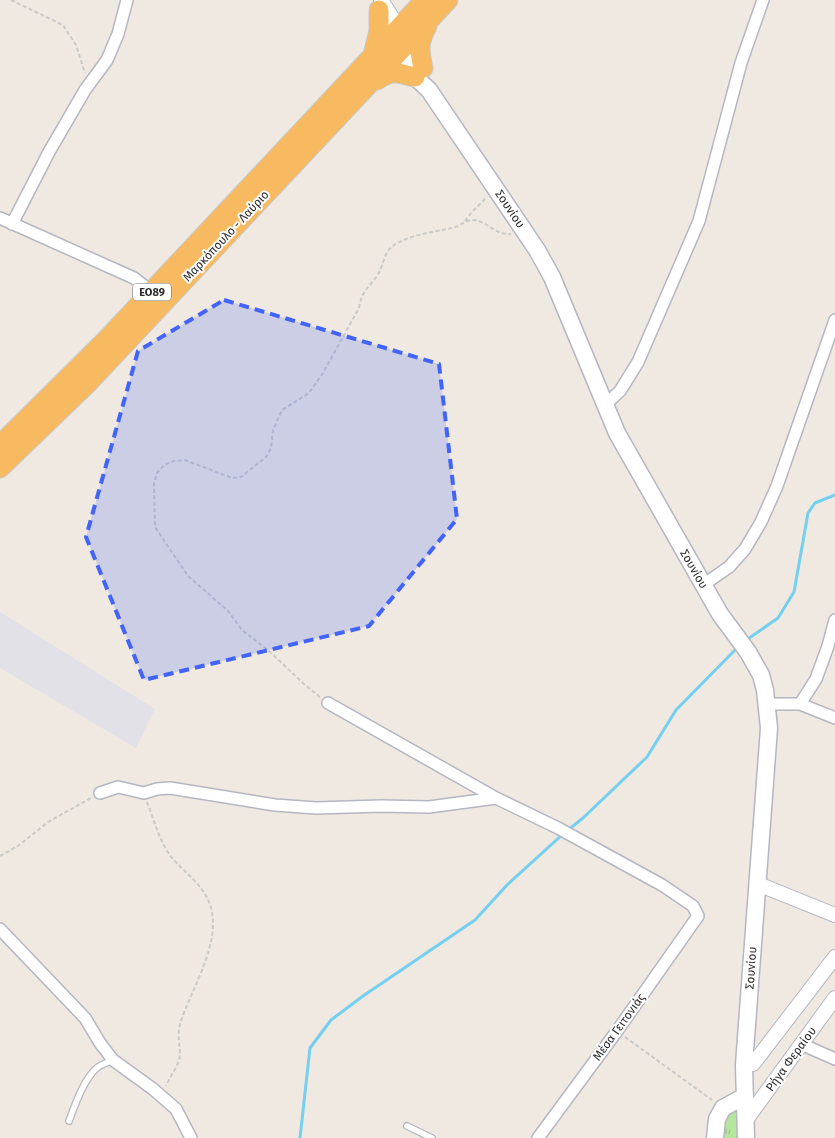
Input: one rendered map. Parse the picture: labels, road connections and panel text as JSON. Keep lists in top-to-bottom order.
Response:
{
  "streets": {
    "highway": ["Μαρκόπουλο - Λαύριο", "ΕΟ89"],
    "main road": ["Σουνίου"],
    "street": ["Μέσα Γειτονιάς", "Ρήγα Φεραίου"]
  },
  "crossings": [
    ["Σουνίου", "Μαρκόπουλο - Λαύριο"]
  ]
}
